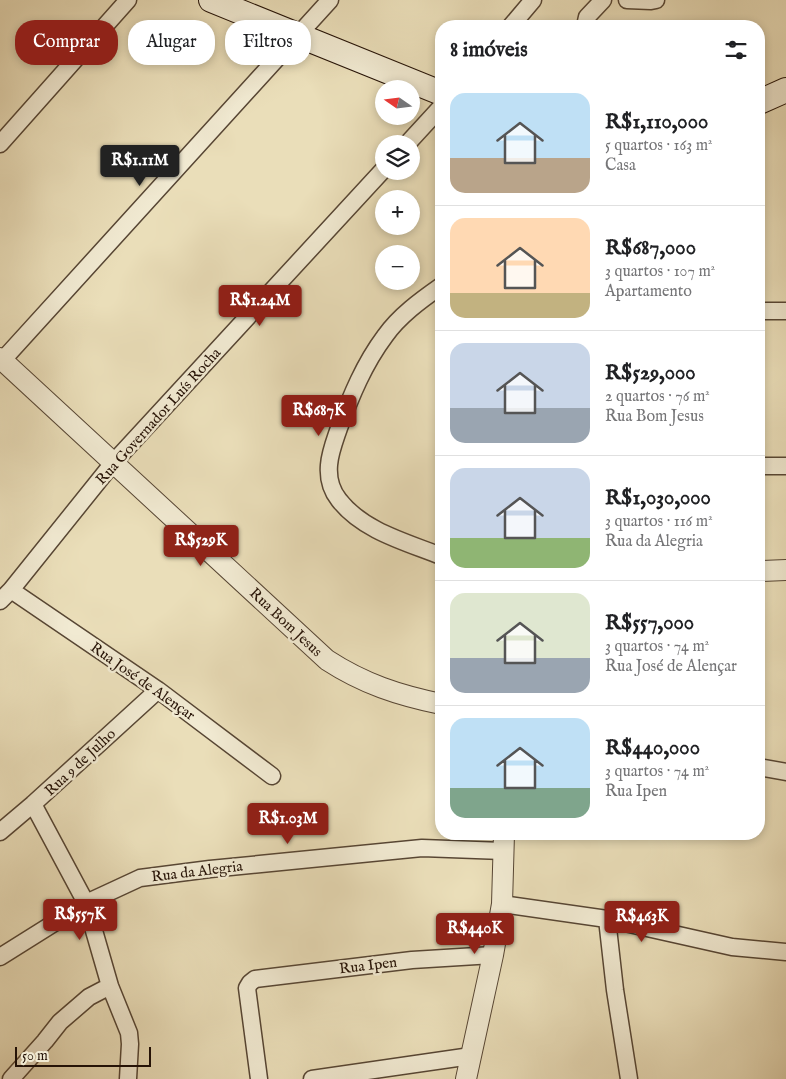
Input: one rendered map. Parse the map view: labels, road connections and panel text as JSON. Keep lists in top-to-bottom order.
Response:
{
  "streets": {
    "street": [
      "Rua Governador Luís Rocha",
      "Rua Bom Jesus",
      "Rua José de Alençar",
      "Rua 9 de Julho",
      "Rua da Alegria",
      "Rua Ipen"
    ]
  },
  "crossings": [
    ["Rua Governador Luís Rocha", "Rua Bom Jesus"],
    ["Rua Governador Luís Rocha", "Rua José de Alençar"],
    ["Rua José de Alençar", "Rua 9 de Julho"]
  ],
  "scale_bar": "50 m",
  "north": "left",
  "page": {
    "chip": ["Comprar", "Alugar", "Filtros"],
    "heading": "8 imóveis",
    "map_buttons": ["+", "−"],
    "list": [
      {
        "name": "R$1,110,000",
        "note": "5 quartos · 163 m² · Casa"
      },
      {
        "name": "R$687,000",
        "note": "3 quartos · 107 m² · Apartamento"
      },
      {
        "name": "R$529,000",
        "note": "2 quartos · 76 m² · Rua Bom Jesus"
      },
      {
        "name": "R$1,030,000",
        "note": "3 quartos · 116 m² · Rua da Alegria"
      },
      {
        "name": "R$557,000",
        "note": "3 quartos · 74 m² · Rua José de Alençar"
      },
      {
        "name": "R$440,000",
        "note": "3 quartos · 74 m² · Rua Ipen"
      }
    ],
    "price": [
      "R$1.11M",
      "R$1.24M",
      "R$687K",
      "R$529K",
      "R$1.03M",
      "R$557K",
      "R$463K",
      "R$440K"
    ],
    "scale": "50 m"
  }
}
